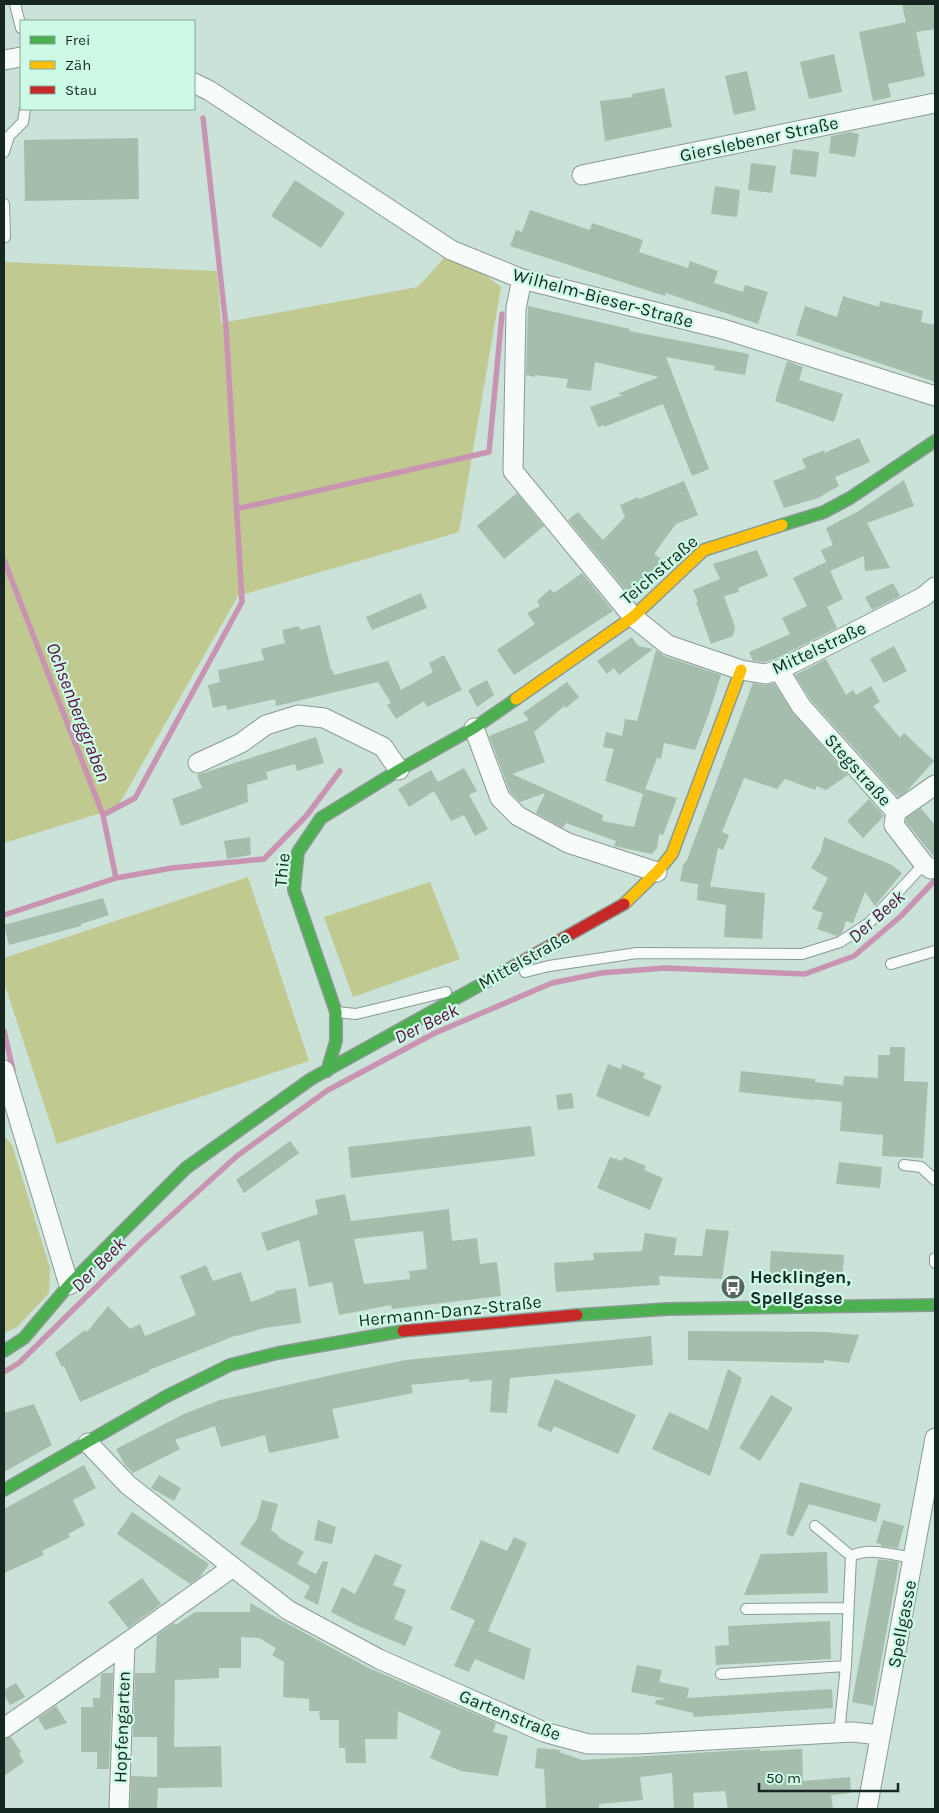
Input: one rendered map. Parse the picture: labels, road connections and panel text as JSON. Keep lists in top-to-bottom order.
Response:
{
  "streets": {
    "street": [
      "Gierslebener Straße",
      "Wilhelm-Bieser-Straße",
      "Teichstraße",
      "Mittelstraße",
      "Stegstraße",
      "Thie",
      "Hermann-Danz-Straße",
      "Spellgasse",
      "Gartenstraße",
      "Hopfengarten"
    ]
  },
  "crossings": [
    ["Teichstraße", "Thie"],
    ["Mittelstraße", "Stegstraße"],
    ["Mittelstraße", "Thie"],
    ["Hermann-Danz-Straße", "Gartenstraße"],
    ["Spellgasse", "Gartenstraße"]
  ],
  "water": ["Ochsenberggraben", "Der Beek"],
  "places": {
    "bus stop": ["Hecklingen, Spellgasse"]
  },
  "legend": ["Frei", "Zäh", "Stau"],
  "scale_bar": "50 m"
}
